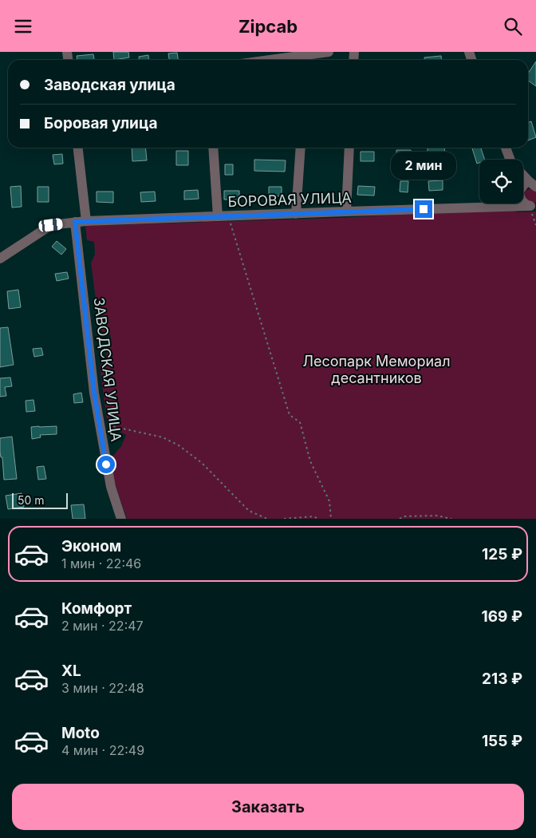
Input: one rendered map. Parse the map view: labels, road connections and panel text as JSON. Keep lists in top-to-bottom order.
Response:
{
  "streets": {
    "street": ["БОРОВАЯ УЛИЦА", "ЗАВОДСКАЯ УЛИЦА"]
  },
  "crossings": [
    ["БОРОВАЯ УЛИЦА", "ЗАВОДСКАЯ УЛИЦА"]
  ],
  "parks": ["Лесопарк Мемориал десантников"],
  "scale_bar": "50 m",
  "page": {
    "header": "Zipcab",
    "banner": ["Заводская улица", "Боровая улица"],
    "bubble": "2 мин",
    "scale": "50 m",
    "list": [
      {
        "name": "Эконом",
        "note": "1 мин · 22:46",
        "value": "125 ₽"
      },
      {
        "name": "Комфорт",
        "note": "2 мин · 22:47",
        "value": "169 ₽"
      },
      {
        "name": "XL",
        "note": "3 мин · 22:48",
        "value": "213 ₽"
      },
      {
        "name": "Moto",
        "note": "4 мин · 22:49",
        "value": "155 ₽"
      }
    ],
    "buttons": "Заказать"
  }
}
